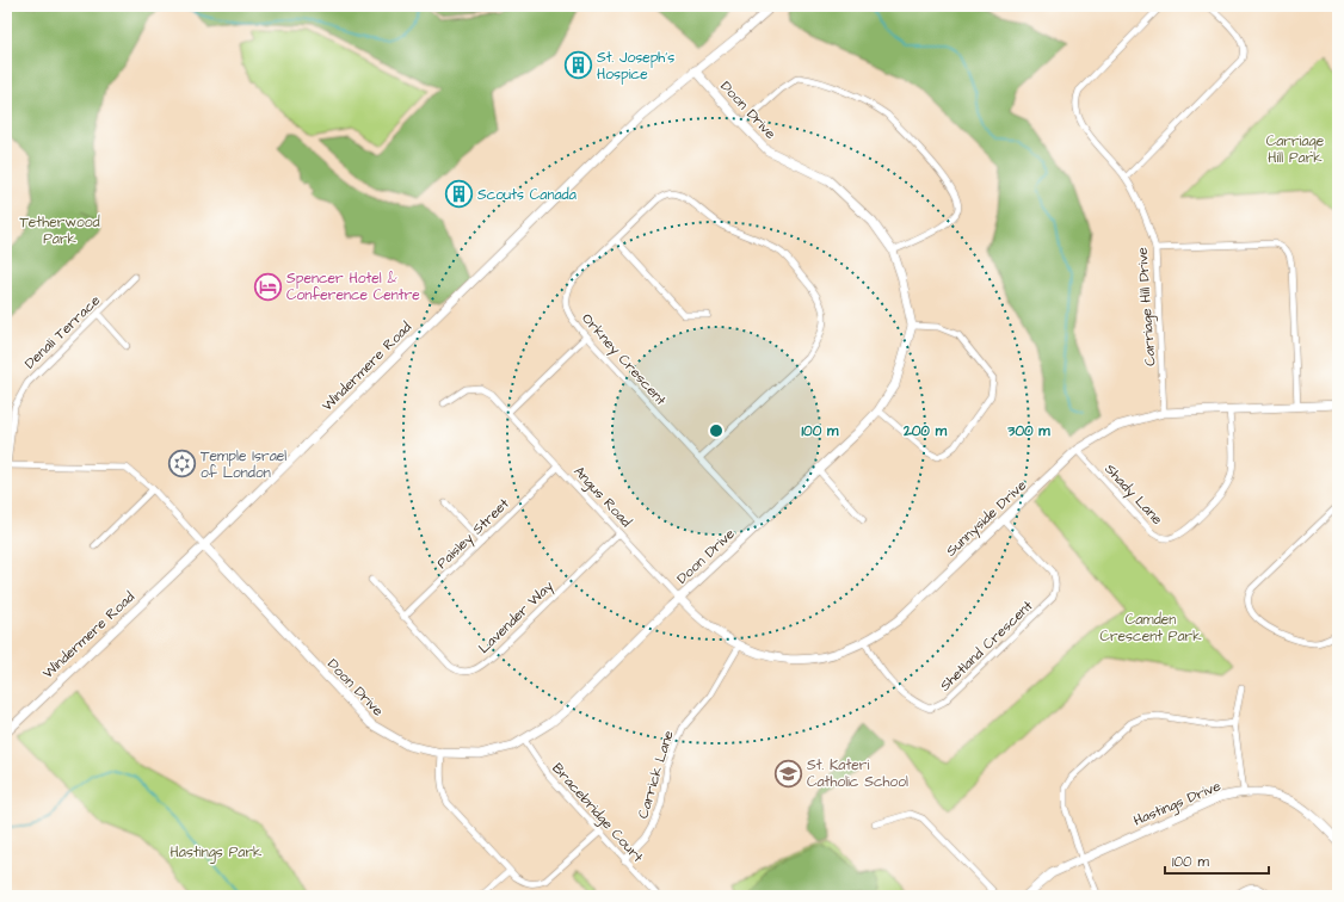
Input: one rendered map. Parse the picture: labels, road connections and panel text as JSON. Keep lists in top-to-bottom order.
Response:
{
  "streets": {
    "street": [
      "Doon Drive",
      "Carriage Hill Drive",
      "Denali Terrace",
      "Orkney Crescent",
      "Windermere Road",
      "Shady Lane",
      "Angus Road",
      "Sunnyside Drive",
      "Paisley Street",
      "Lavender Way",
      "Shetland Crescent",
      "Carrick Lane",
      "Hastings Drive",
      "Bracebridge Court"
    ]
  },
  "crossings": [
    ["Doon Drive", "Orkney Crescent"],
    ["Doon Drive", "Windermere Road"],
    ["Doon Drive", "Angus Road"],
    ["Doon Drive", "Sunnyside Drive"],
    ["Doon Drive", "Bracebridge Court"],
    ["Carriage Hill Drive", "Sunnyside Drive"],
    ["Shady Lane", "Sunnyside Drive"],
    ["Angus Road", "Sunnyside Drive"],
    ["Angus Road", "Paisley Street"],
    ["Angus Road", "Lavender Way"],
    ["Sunnyside Drive", "Shetland Crescent"],
    ["Sunnyside Drive", "Carrick Lane"],
    ["Paisley Street", "Lavender Way"],
    ["Carrick Lane", "Bracebridge Court"]
  ],
  "parks": [
    "Carriage Hill Park",
    "Tetherwood Park",
    "Camden Crescent Park",
    "Hastings Park"
  ],
  "places": {
    "building": ["St. Joseph's Hospice", "Scouts Canada"],
    "hotel": ["Spencer Hotel & Conference Centre"],
    "synagogue": ["Temple Israel of London"],
    "school or university": ["St. Kateri Catholic School"]
  },
  "scale_bar": "100 m",
  "rings": ["100 m", "200 m", "300 m"]
}
